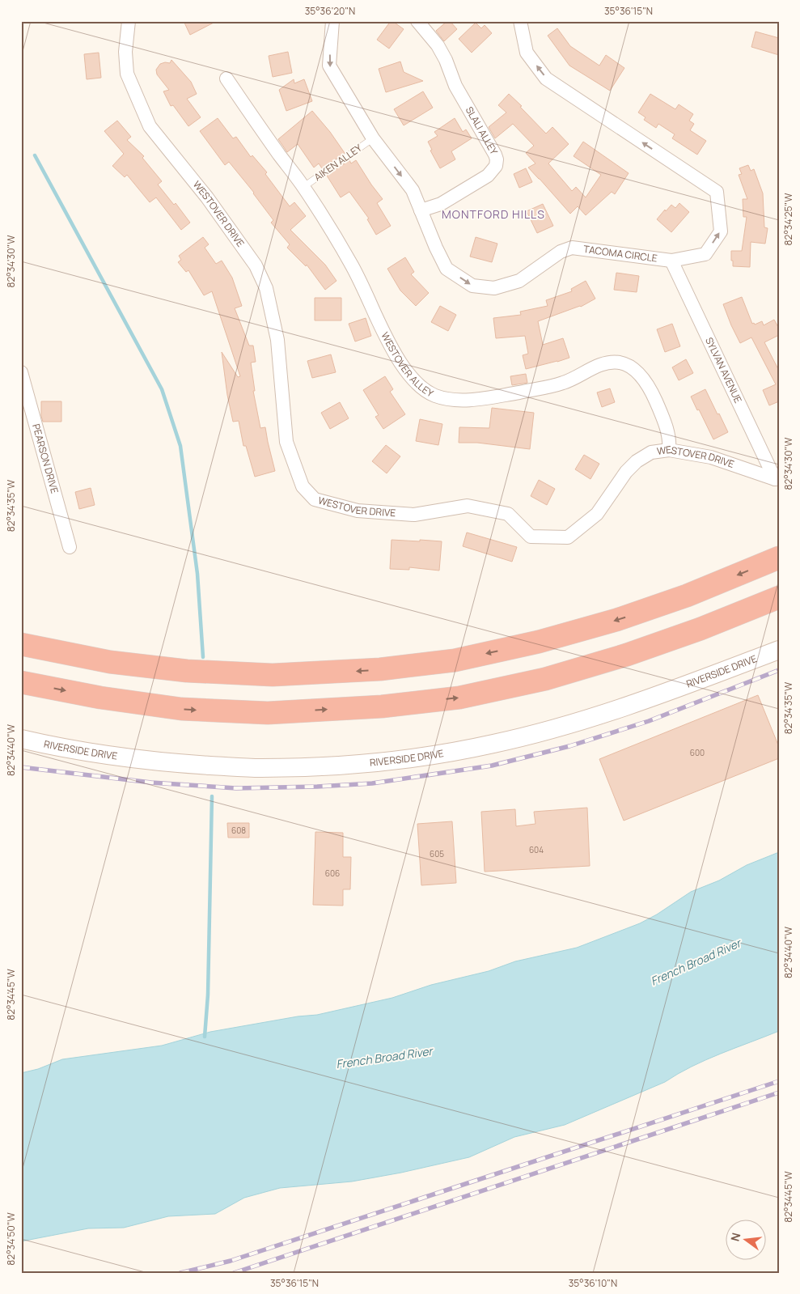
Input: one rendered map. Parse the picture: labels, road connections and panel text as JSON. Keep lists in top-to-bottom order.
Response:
{
  "streets": {
    "main road": ["RIVERSIDE DRIVE"],
    "street": [
      "SLALI ALLEY",
      "WESTOVER DRIVE",
      "TACOMA CIRCLE",
      "WESTOVER ALLEY",
      "SYLVAN AVENUE",
      "PEARSON DRIVE"
    ],
    "lane": ["AIKEN ALLEY"]
  },
  "crossings": [
    ["SLALI ALLEY", "TACOMA CIRCLE"],
    ["AIKEN ALLEY", "TACOMA CIRCLE"],
    ["AIKEN ALLEY", "WESTOVER ALLEY"],
    ["WESTOVER DRIVE", "WESTOVER ALLEY"],
    ["WESTOVER DRIVE", "SYLVAN AVENUE"],
    ["TACOMA CIRCLE", "SYLVAN AVENUE"]
  ],
  "districts": ["MONTFORD HILLS"],
  "water": ["French Broad River"],
  "house_numbers": [
    "600",
    "608",
    "604",
    "605",
    "606"
  ],
  "north": "left",
  "coordinates": [
    "35°36'20\"N",
    "35°36'15\"N",
    "82°34'25\"W",
    "82°34'30\"W",
    "82°34'35\"W",
    "82°34'40\"W",
    "82°34'45\"W",
    "82°34'50\"W",
    "35°36'10\"N"
  ]
}
